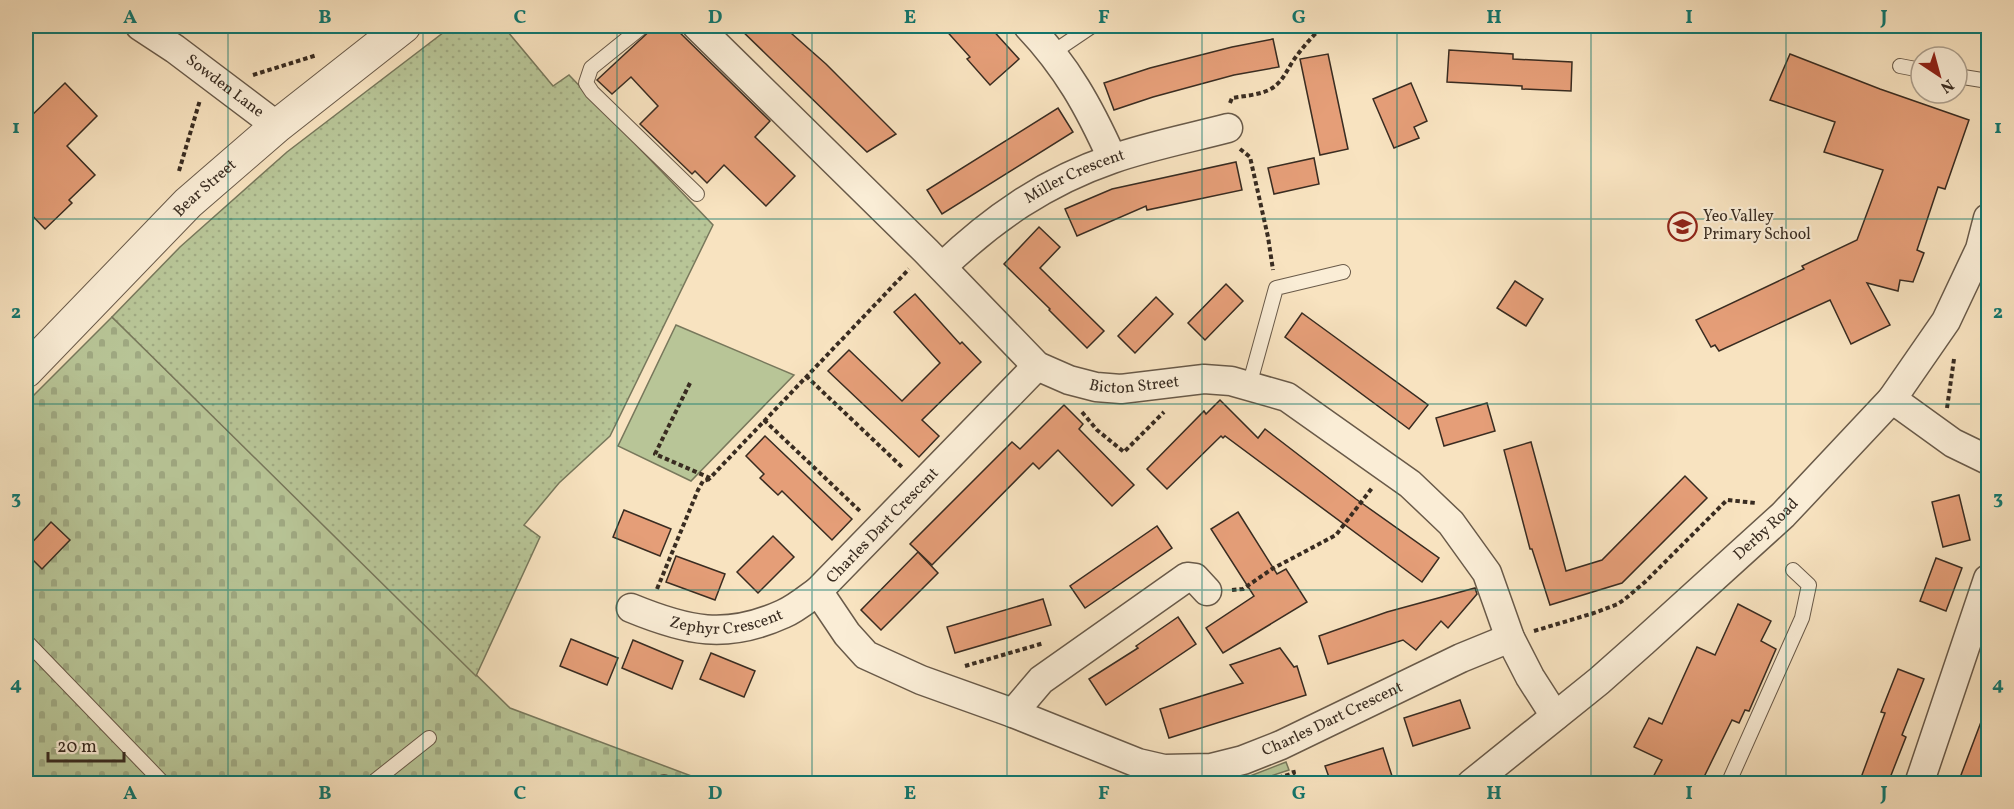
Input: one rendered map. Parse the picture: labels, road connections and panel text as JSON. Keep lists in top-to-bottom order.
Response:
{
  "streets": {
    "street": [
      "Sowden Lane",
      "Miller Crescent",
      "Bear Street",
      "Bicton Street",
      "Charles Dart Crescent",
      "Derby Road",
      "Zephyr Crescent"
    ]
  },
  "crossings": [
    ["Sowden Lane", "Bear Street"],
    ["Miller Crescent", "Bicton Street"],
    ["Bicton Street", "Charles Dart Crescent"],
    ["Bicton Street", "Derby Road"],
    ["Charles Dart Crescent", "Zephyr Crescent"]
  ],
  "places": {
    "school or university": ["Yeo Valley Primary School"]
  },
  "scale_bar": "20 m",
  "north": "bottom right",
  "grid": {
    "columns": [
      "A",
      "B",
      "C",
      "D",
      "E",
      "F",
      "G",
      "H",
      "I",
      "J"
    ],
    "rows": [
      "1",
      "2",
      "3",
      "4"
    ]
  }
}
